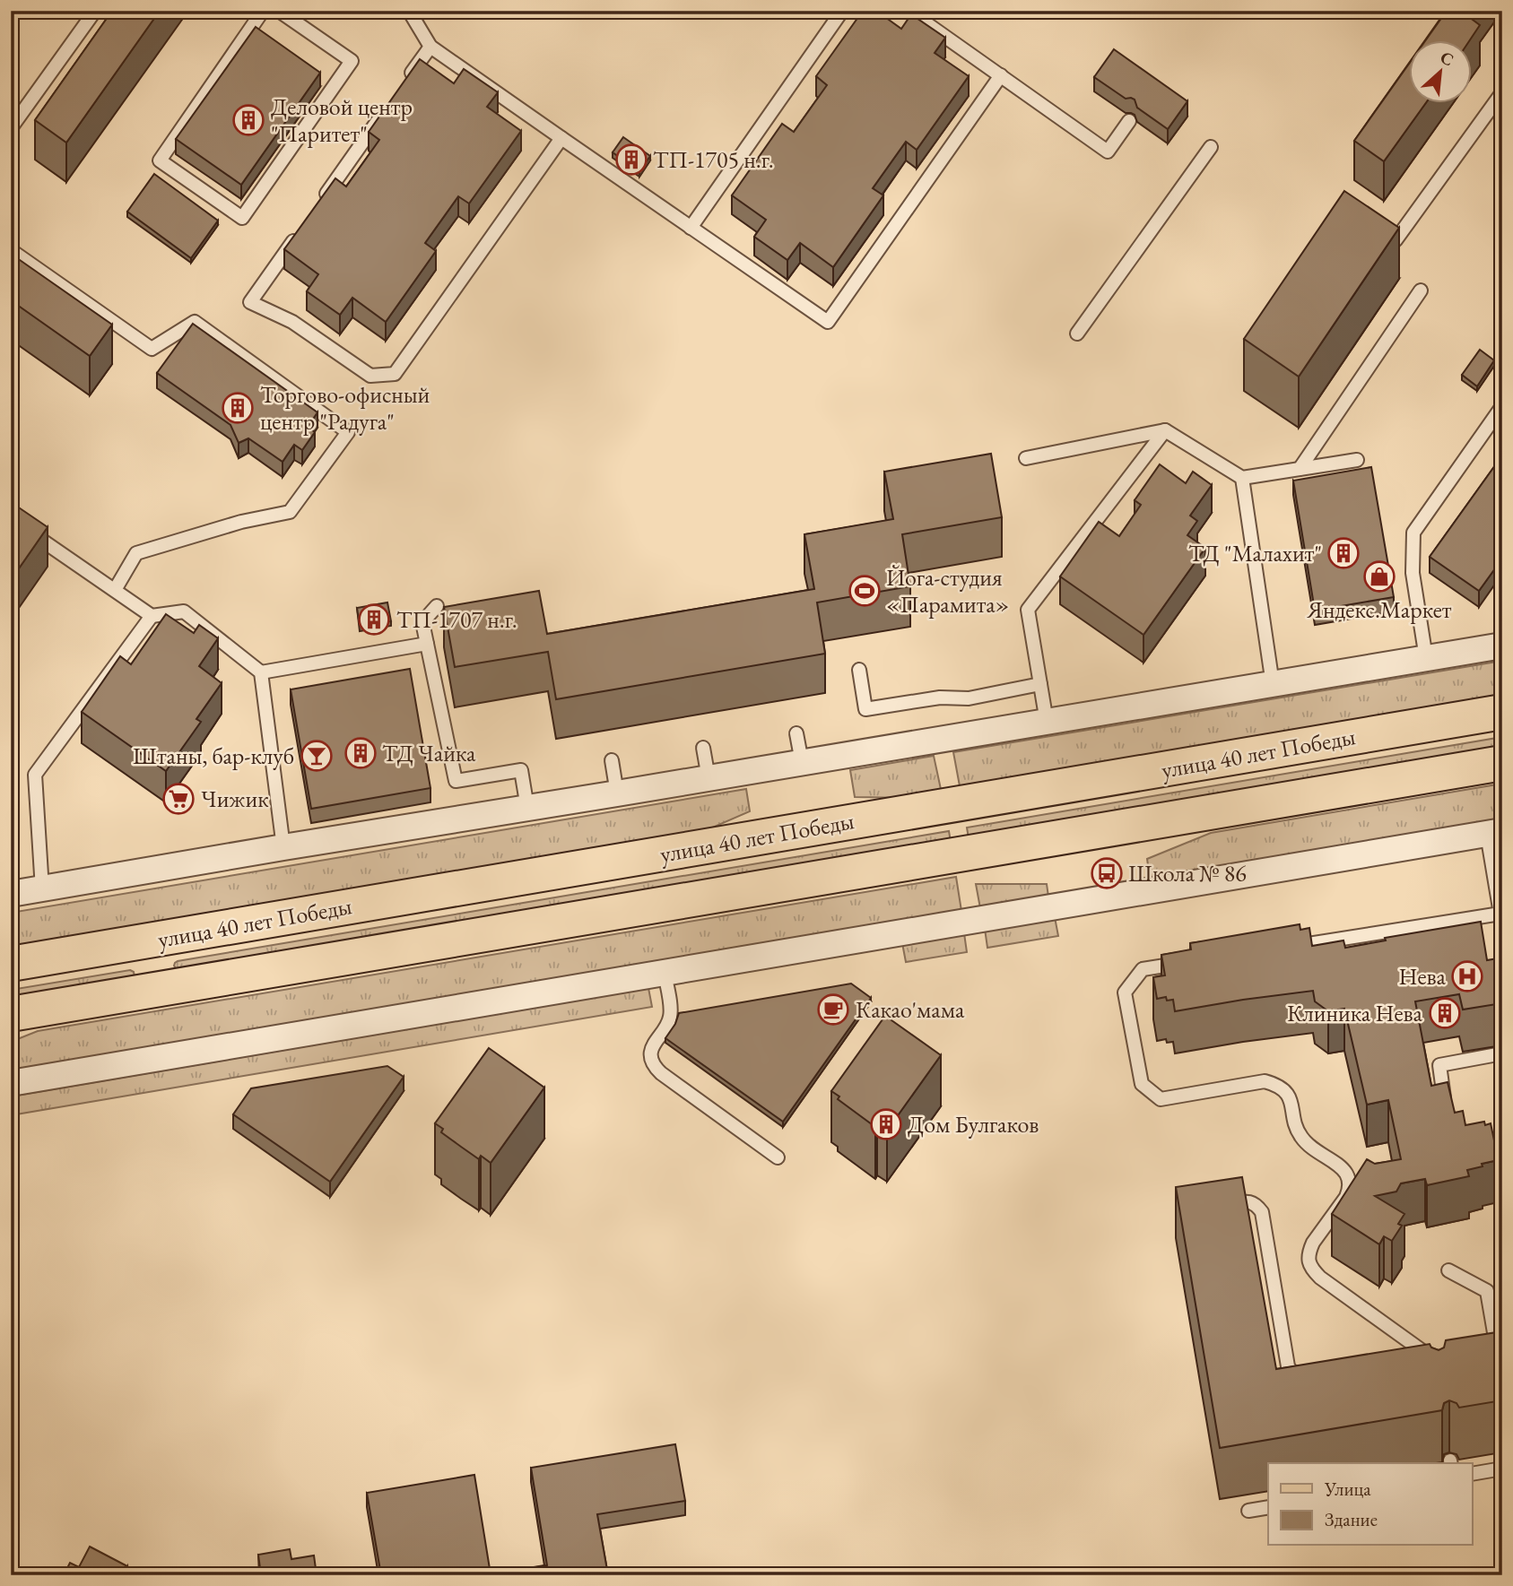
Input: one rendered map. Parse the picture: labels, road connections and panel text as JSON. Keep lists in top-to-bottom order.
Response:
{
  "streets": {
    "main road": ["улица 40 лет Победы"]
  },
  "places": {
    "building": [
      "Деловой центр \"Паритет\"",
      "ТП-1705 н.г.",
      "Торгово-офисный центр \"Радуга\"",
      "ТД \"Малахит\"",
      "ТП-1707 н.г.",
      "ТД Чайка",
      "Клиника Нева",
      "Дом Булгаков"
    ],
    "shop": ["Яндекс.Маркет"],
    "sports": ["Йога-студия «Парамита»"],
    "bar": ["Штаны, бар-клуб"],
    "supermarket": ["Чижик"],
    "bus stop": ["Школа № 86"],
    "hospital": ["Нева"],
    "cafe": ["Какао'мама"]
  },
  "legend": ["Улица", "Здание"],
  "north": "top right"
}
